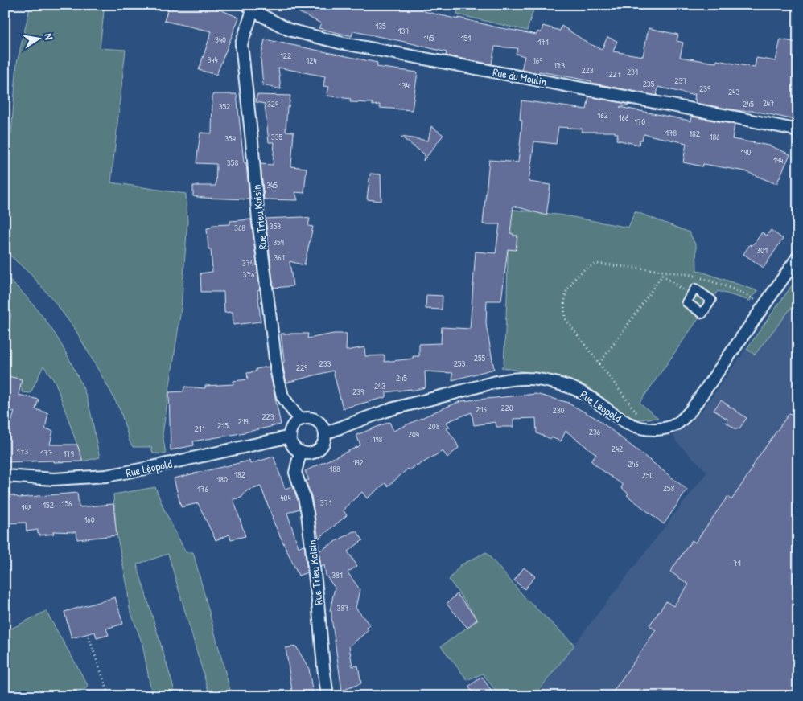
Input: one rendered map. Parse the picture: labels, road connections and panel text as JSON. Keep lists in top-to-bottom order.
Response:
{
  "streets": {
    "street": ["Rue du Moulin", "Rue Trieu Kaisin", "Rue Léopold"]
  },
  "crossings": [
    ["Rue du Moulin", "Rue Trieu Kaisin"],
    ["Rue Trieu Kaisin", "Rue Léopold"]
  ],
  "house_numbers": [
    "135",
    "139",
    "145",
    "151",
    "340",
    "171",
    "122",
    "344",
    "124",
    "169",
    "173",
    "223",
    "231",
    "227",
    "237",
    "235",
    "134",
    "239",
    "243",
    "247",
    "329",
    "245",
    "352",
    "162",
    "166",
    "170",
    "178",
    "182",
    "335",
    "186",
    "354",
    "190",
    "194",
    "358",
    "345",
    "353",
    "368",
    "359",
    "301",
    "361",
    "374",
    "376",
    "255",
    "233",
    "253",
    "229",
    "245",
    "243",
    "239",
    "220",
    "216",
    "230",
    "223",
    "219",
    "215",
    "208",
    "211",
    "236",
    "204",
    "198",
    "242",
    "173",
    "177",
    "179",
    "192",
    "246",
    "188",
    "182",
    "250",
    "180",
    "258",
    "176",
    "404",
    "371",
    "156",
    "152",
    "148",
    "160",
    "71",
    "381",
    "387"
  ],
  "north": "right"
}
